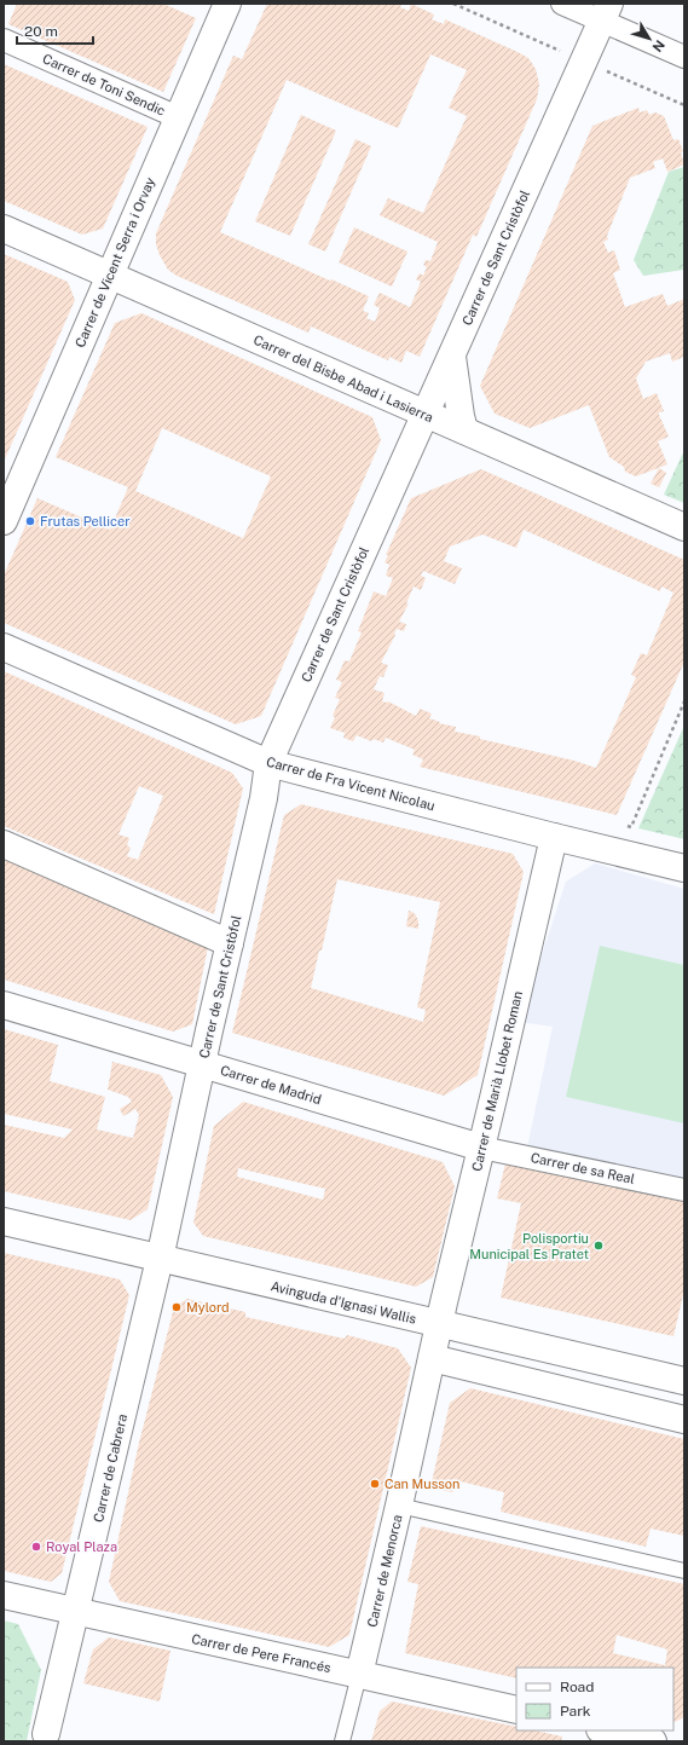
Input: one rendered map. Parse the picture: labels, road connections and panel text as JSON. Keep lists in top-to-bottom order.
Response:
{
  "streets": {
    "street": [
      "Carrer de Toni Sendic",
      "Carrer de Sant Cristòfol",
      "Carrer de Vicent Serra i Orvay",
      "Carrer del Bisbe Abad i Lasierra",
      "Carrer de Fra Vicent Nicolau",
      "Carrer de Marià Llobet Roman",
      "Carrer de Madrid",
      "Carrer de sa Real",
      "Avinguda d'Ignasi Wallis",
      "Carrer de Cabrera",
      "Carrer de Menorca",
      "Carrer de Pere Francés"
    ]
  },
  "crossings": [
    ["Carrer de Toni Sendic", "Carrer de Vicent Serra i Orvay"],
    ["Carrer de Sant Cristòfol", "Carrer del Bisbe Abad i Lasierra"],
    ["Carrer de Sant Cristòfol", "Carrer de Fra Vicent Nicolau"],
    ["Carrer de Sant Cristòfol", "Carrer de Madrid"],
    ["Carrer de Sant Cristòfol", "Avinguda d'Ignasi Wallis"],
    ["Carrer de Sant Cristòfol", "Carrer de Cabrera"],
    ["Carrer de Vicent Serra i Orvay", "Carrer del Bisbe Abad i Lasierra"],
    ["Carrer de Fra Vicent Nicolau", "Carrer de Marià Llobet Roman"],
    ["Carrer de Marià Llobet Roman", "Carrer de Madrid"],
    ["Carrer de Marià Llobet Roman", "Carrer de sa Real"],
    ["Carrer de Marià Llobet Roman", "Avinguda d'Ignasi Wallis"],
    ["Carrer de Marià Llobet Roman", "Carrer de Menorca"],
    ["Carrer de Madrid", "Carrer de sa Real"],
    ["Avinguda d'Ignasi Wallis", "Carrer de Cabrera"],
    ["Avinguda d'Ignasi Wallis", "Carrer de Menorca"],
    ["Carrer de Cabrera", "Carrer de Pere Francés"],
    ["Carrer de Menorca", "Carrer de Pere Francés"]
  ],
  "places": [
    "Frutas Pellicer",
    "Polisportiu Municipal Es Pratet",
    "Mylord",
    "Can Musson",
    "Royal Plaza"
  ],
  "legend": ["Road", "Park"],
  "scale_bar": "20 m",
  "north": "bottom right"
}
